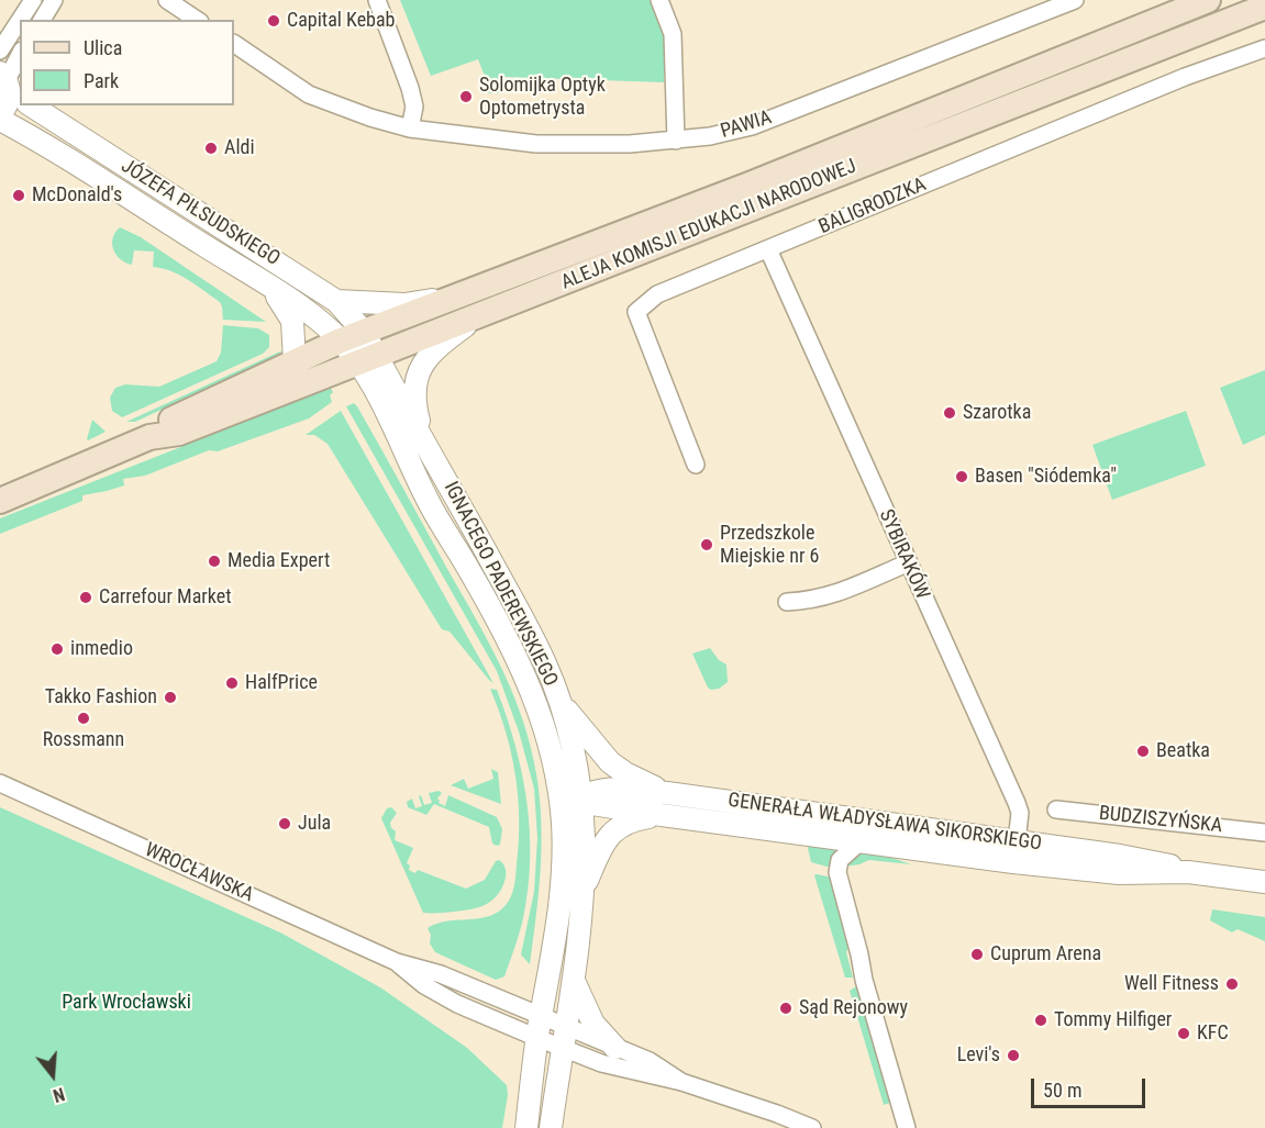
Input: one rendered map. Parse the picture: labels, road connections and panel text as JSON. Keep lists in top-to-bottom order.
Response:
{
  "streets": {
    "main road": ["ALEJA KOMISJI EDUKACJI NARODOWEJ"],
    "street": [
      "PAWIA",
      "BALIGRODZKA",
      "JÓZEFA PIŁSUDSKIEGO",
      "SYBIRAKÓW",
      "IGNACEGO PADEREWSKIEGO",
      "BUDZISZYŃSKA",
      "GENERAŁA WŁADYSŁAWA SIKORSKIEGO",
      "WROCŁAWSKA"
    ]
  },
  "crossings": [
    ["BALIGRODZKA", "SYBIRAKÓW"],
    ["JÓZEFA PIŁSUDSKIEGO", "ALEJA KOMISJI EDUKACJI NARODOWEJ"],
    ["JÓZEFA PIŁSUDSKIEGO", "IGNACEGO PADEREWSKIEGO"],
    ["ALEJA KOMISJI EDUKACJI NARODOWEJ", "IGNACEGO PADEREWSKIEGO"],
    ["SYBIRAKÓW", "GENERAŁA WŁADYSŁAWA SIKORSKIEGO"],
    ["IGNACEGO PADEREWSKIEGO", "GENERAŁA WŁADYSŁAWA SIKORSKIEGO"],
    ["IGNACEGO PADEREWSKIEGO", "WROCŁAWSKA"]
  ],
  "parks": ["Park Wrocławski"],
  "places": [
    "Capital Kebab",
    "Solomijka Optyk Optometrysta",
    "Aldi",
    "McDonald's",
    "Szarotka",
    "Basen \"Siódemka\"",
    "Przedszkole Miejskie nr 6",
    "Media Expert",
    "Carrefour Market",
    "inmedio",
    "HalfPrice",
    "Takko Fashion",
    "Rossmann",
    "Beatka",
    "Jula",
    "Cuprum Arena",
    "Well Fitness",
    "Sąd Rejonowy",
    "Tommy Hilfiger",
    "KFC",
    "Levi's"
  ],
  "legend": ["Ulica", "Park"],
  "scale_bar": "50 m",
  "north": "bottom"
}
